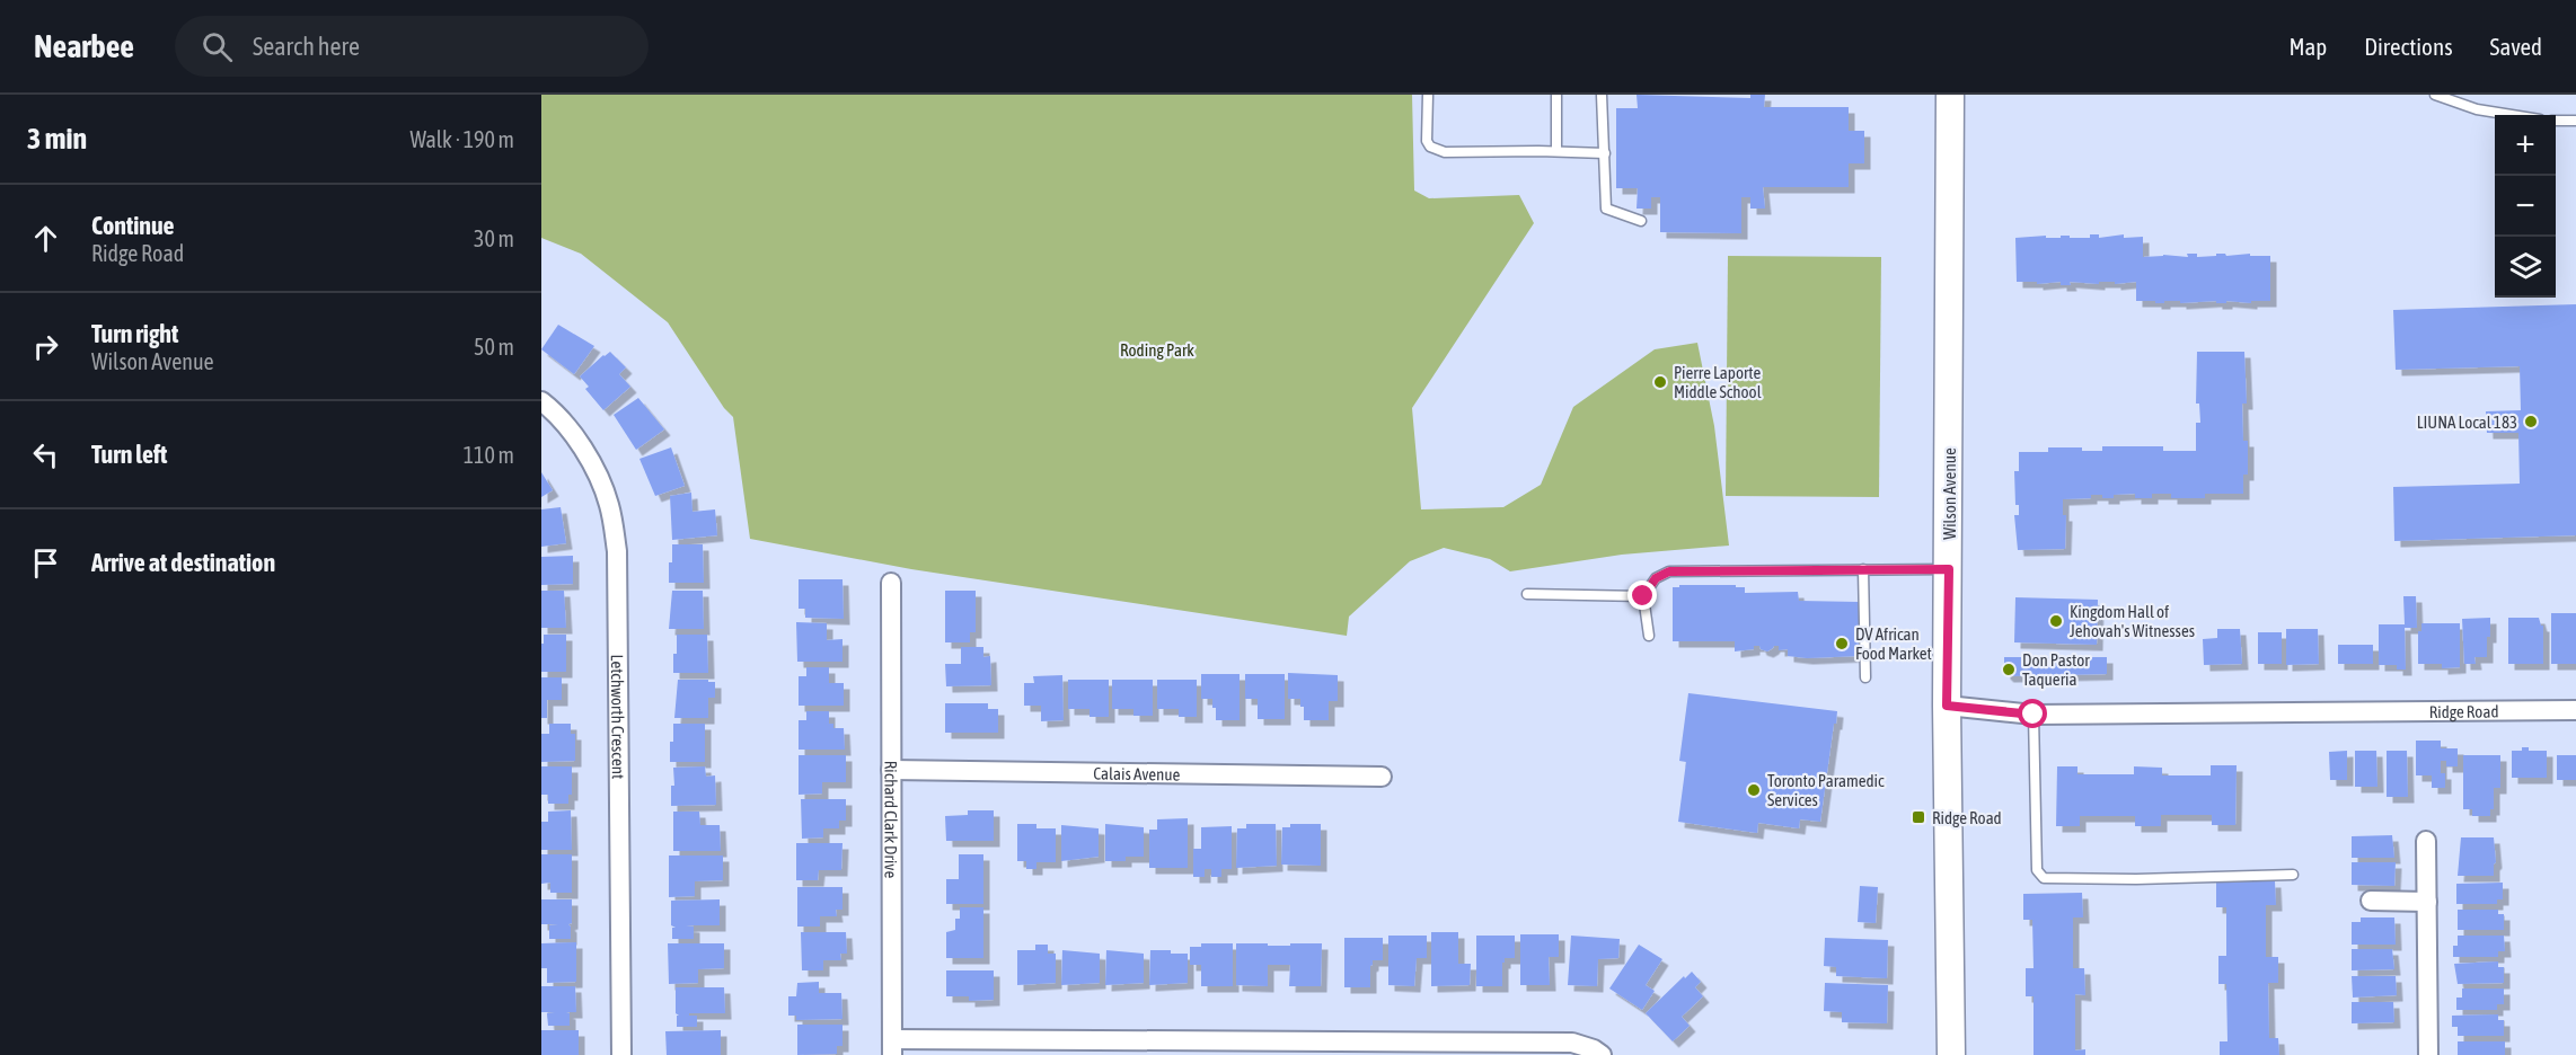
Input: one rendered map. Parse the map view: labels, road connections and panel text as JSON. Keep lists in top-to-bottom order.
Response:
{
  "streets": {
    "main road": ["Wilson Avenue"],
    "street": [
      "Ridge Road",
      "Letchworth Crescent",
      "Calais Avenue",
      "Richard Clark Drive"
    ]
  },
  "crossings": [
    ["Wilson Avenue", "Ridge Road"],
    ["Calais Avenue", "Richard Clark Drive"]
  ],
  "parks": ["Roding Park"],
  "places": {
    "other": [
      "Pierre Laporte Middle School",
      "LIUNA Local 183",
      "Kingdom Hall of Jehovah's Witnesses",
      "DV African Food Market",
      "Don Pastor Taqueria",
      "Toronto Paramedic Services"
    ],
    "transit": ["Ridge Road"]
  },
  "page": {
    "header": "Nearbee",
    "search": "Search here",
    "nav": ["Map", "Directions", "Saved"],
    "heading": ["3 min", "Walk · 190 m"],
    "map_buttons": ["+", "−"],
    "list": [
      ["Continue", "Ridge Road", "30 m"],
      ["Turn right", "Wilson Avenue", "50 m"],
      ["Turn left", "110 m"],
      "Arrive at destination"
    ]
  }
}
